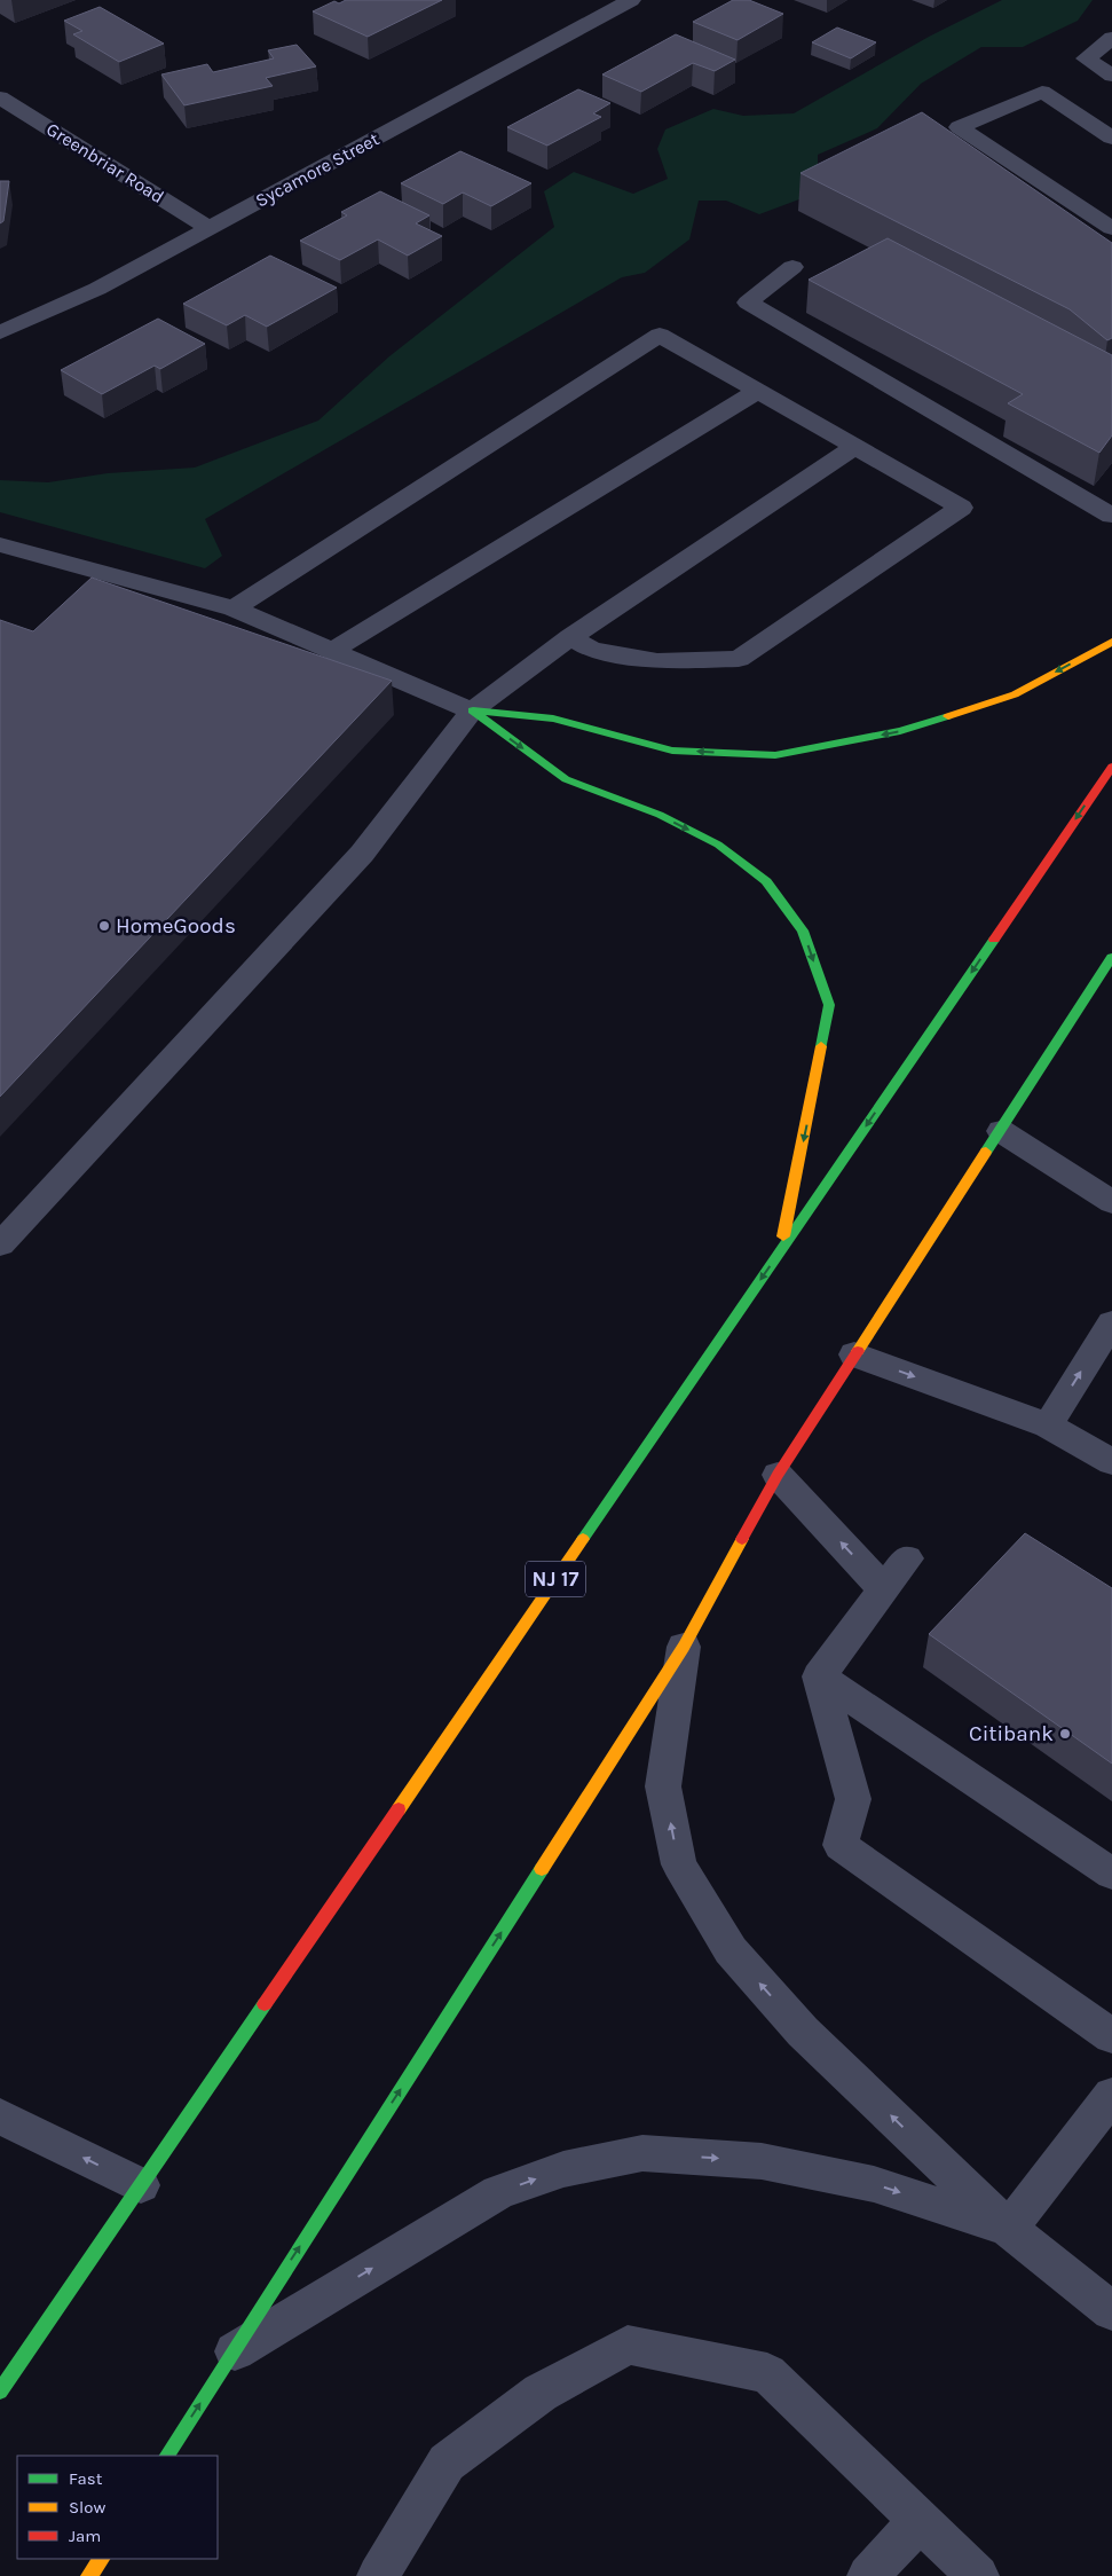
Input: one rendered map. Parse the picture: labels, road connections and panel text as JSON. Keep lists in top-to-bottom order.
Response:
{
  "streets": {
    "highway": ["NJ 17"],
    "street": ["Greenbriar Road", "Sycamore Street"]
  },
  "crossings": [
    ["Greenbriar Road", "Sycamore Street"]
  ],
  "places": ["HomeGoods", "Citibank"],
  "legend": ["Fast", "Slow", "Jam"]
}
